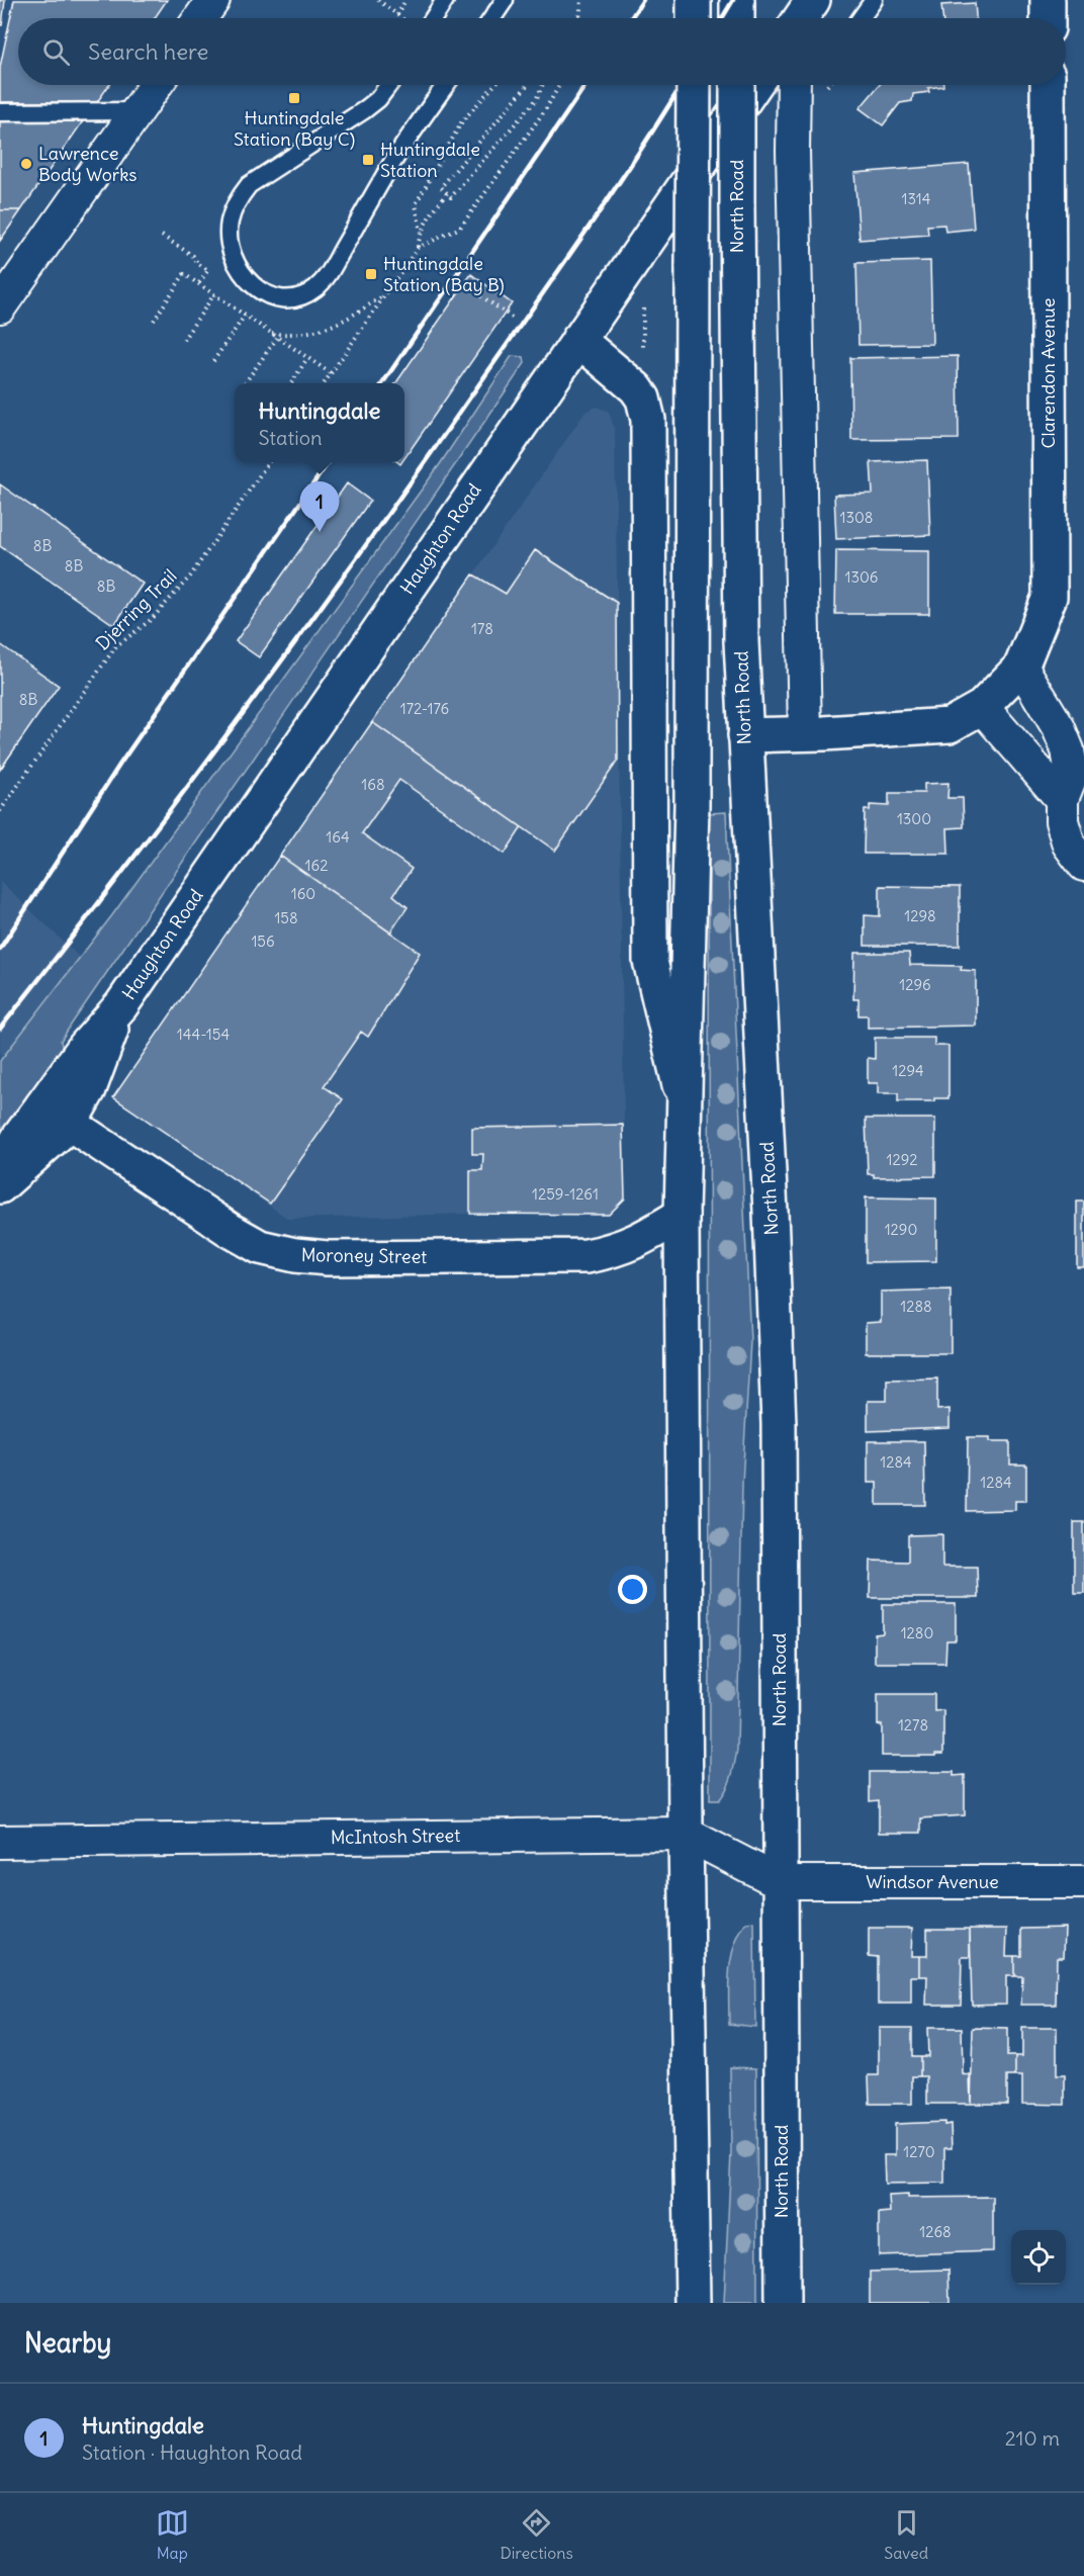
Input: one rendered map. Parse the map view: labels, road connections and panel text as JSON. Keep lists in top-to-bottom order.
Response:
{
  "streets": {
    "main road": [
      "North Road",
      "Clarendon Avenue",
      "Haughton Road",
      "Moroney Street"
    ],
    "street": ["McIntosh Street", "Windsor Avenue"],
    "path": ["Djerring Trail"]
  },
  "crossings": [
    ["North Road", "Clarendon Avenue"],
    ["North Road", "McIntosh Street"],
    ["North Road", "Windsor Avenue"],
    ["Haughton Road", "Moroney Street"],
    ["McIntosh Street", "Windsor Avenue"]
  ],
  "places": {
    "transit": ["Huntingdale Station (Bay C)", "Huntingdale Station", "Huntingdale Station (Bay B)"],
    "other": ["Lawrence Body Works"]
  },
  "house_numbers": [
    "1314",
    "1308",
    "8B",
    "8B",
    "1306",
    "8B",
    "178",
    "8B",
    "172-176",
    "168",
    "1300",
    "164",
    "162",
    "160",
    "1298",
    "158",
    "156",
    "1296",
    "144-154",
    "1294",
    "1292",
    "1259-1261",
    "1290",
    "1288",
    "1284",
    "1284",
    "1280",
    "1278",
    "1270",
    "1268"
  ],
  "page": {
    "search": "Search here",
    "popup": ["Huntingdale", "Station"],
    "pins": "1",
    "heading": "Nearby",
    "list": [
      {
        "mark": "1",
        "name": "Huntingdale",
        "note": "Station · Haughton Road",
        "value": "210 m"
      }
    ],
    "nav": ["Map", "Directions", "Saved"]
  }
}
